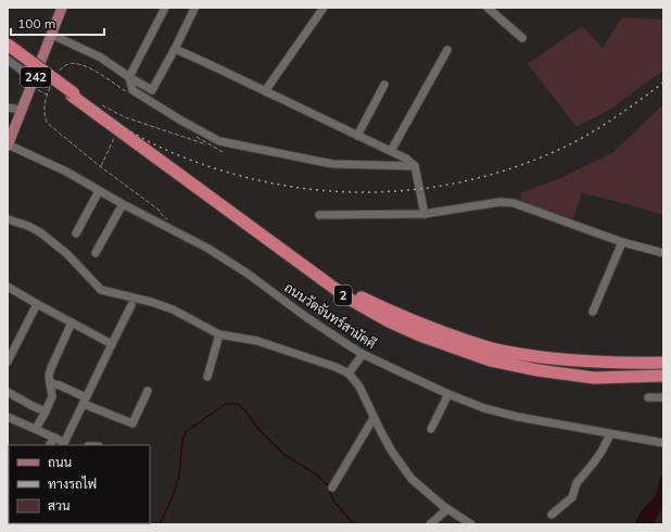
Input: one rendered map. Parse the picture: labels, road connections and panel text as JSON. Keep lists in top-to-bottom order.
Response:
{
  "streets": {
    "highway": ["2"],
    "main road": ["242"],
    "street": ["ถนนวัดจันทร์สามัคคี"]
  },
  "crossings": [
    ["242", "ถนนวัดจันทร์สามัคคี"]
  ],
  "legend": ["ถนน", "ทางรถไฟ", "สวน"],
  "scale_bar": "100 m"
}
